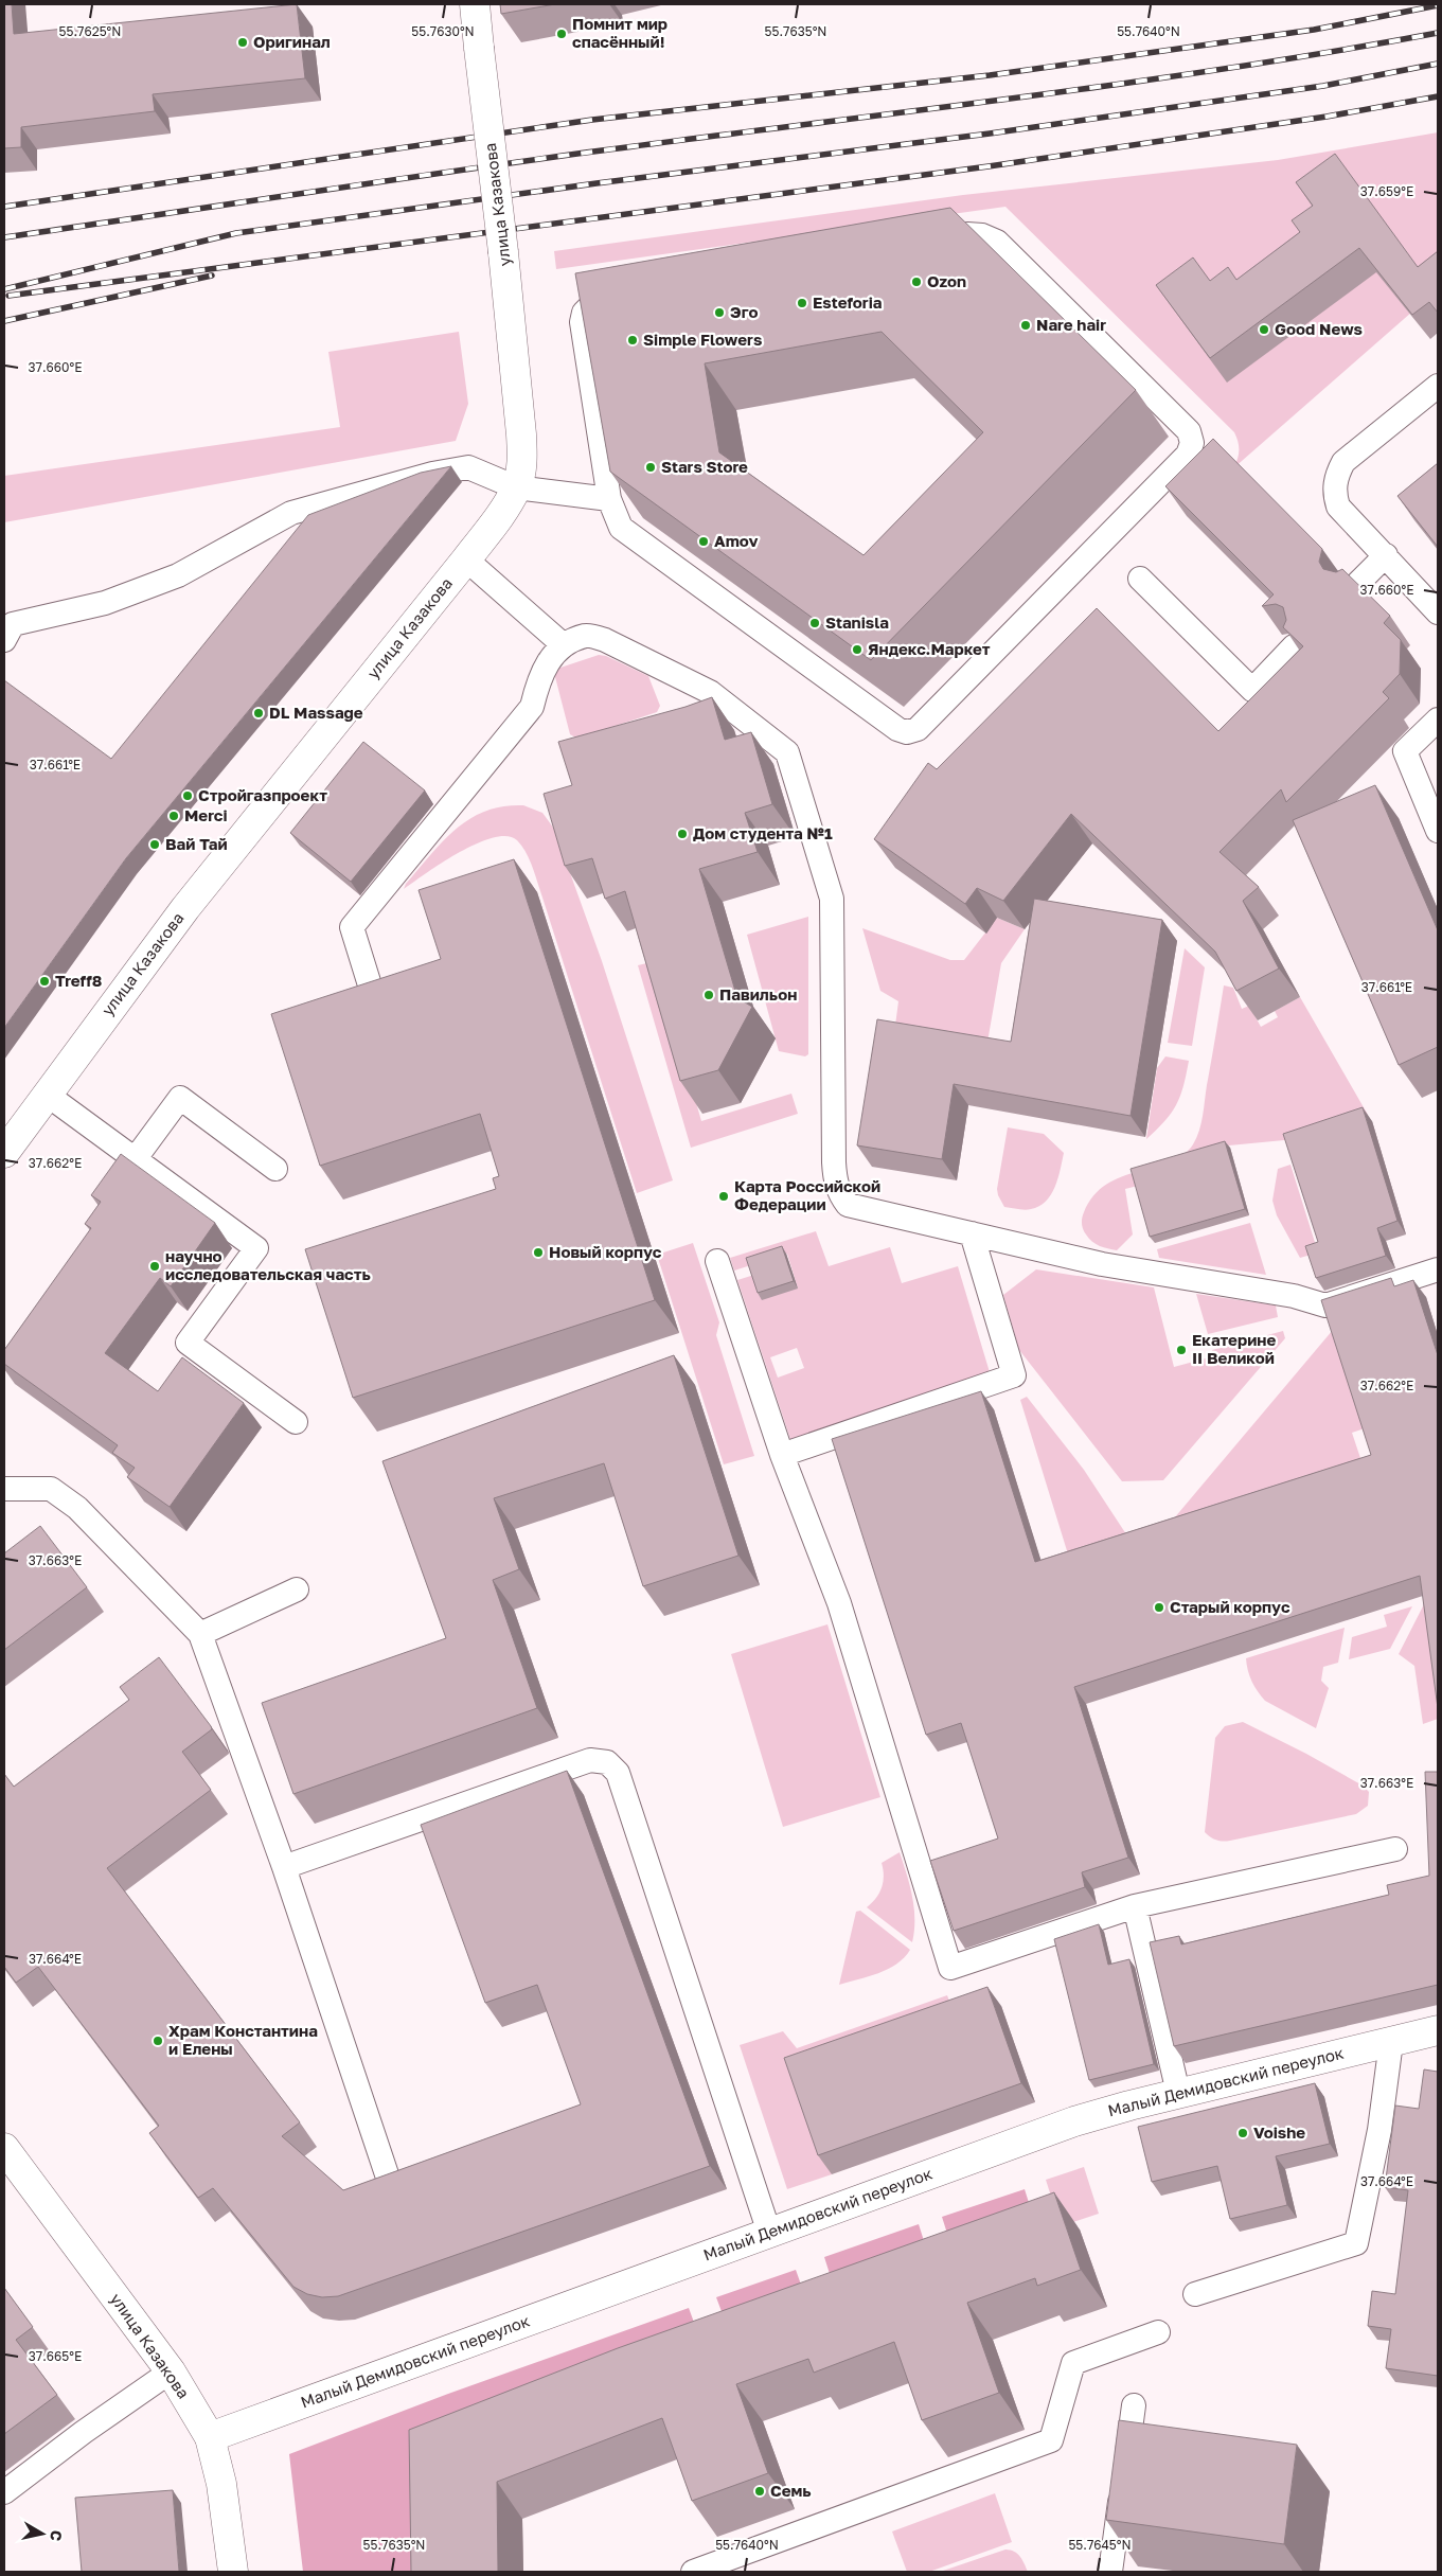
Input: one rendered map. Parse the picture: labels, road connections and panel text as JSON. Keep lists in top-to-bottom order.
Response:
{
  "streets": {
    "street": ["улица Казакова", "Малый Демидовский переулок"]
  },
  "crossings": [
    ["улица Казакова", "Малый Демидовский переулок"]
  ],
  "places": [
    "Помнит мир спасённый!",
    "Оригинал",
    "Ozon",
    "Esteforia",
    "Эго",
    "Nare hair",
    "Good News",
    "Simple Flowers",
    "Stars Store",
    "Amov",
    "Stanisla",
    "Яндекс.Маркет",
    "DL Massage",
    "Стройгазпроект",
    "Merci",
    "Дом студента №1",
    "Вай Тай",
    "Treff8",
    "Павильон",
    "Карта Российской Федерации",
    "Новый корпус",
    "научно исследовательская часть",
    "Екатерине II Великой",
    "Старый корпуc",
    "Храм Константина и Елены",
    "Voishe",
    "Семь"
  ],
  "north": "right",
  "coordinates": [
    "55.7625°N",
    "55.7630°N",
    "55.7635°N",
    "55.7640°N",
    "37.659°E",
    "37.660°E",
    "37.661°E",
    "37.662°E",
    "37.663°E",
    "37.664°E",
    "37.665°E",
    "55.7645°N"
  ]
}
